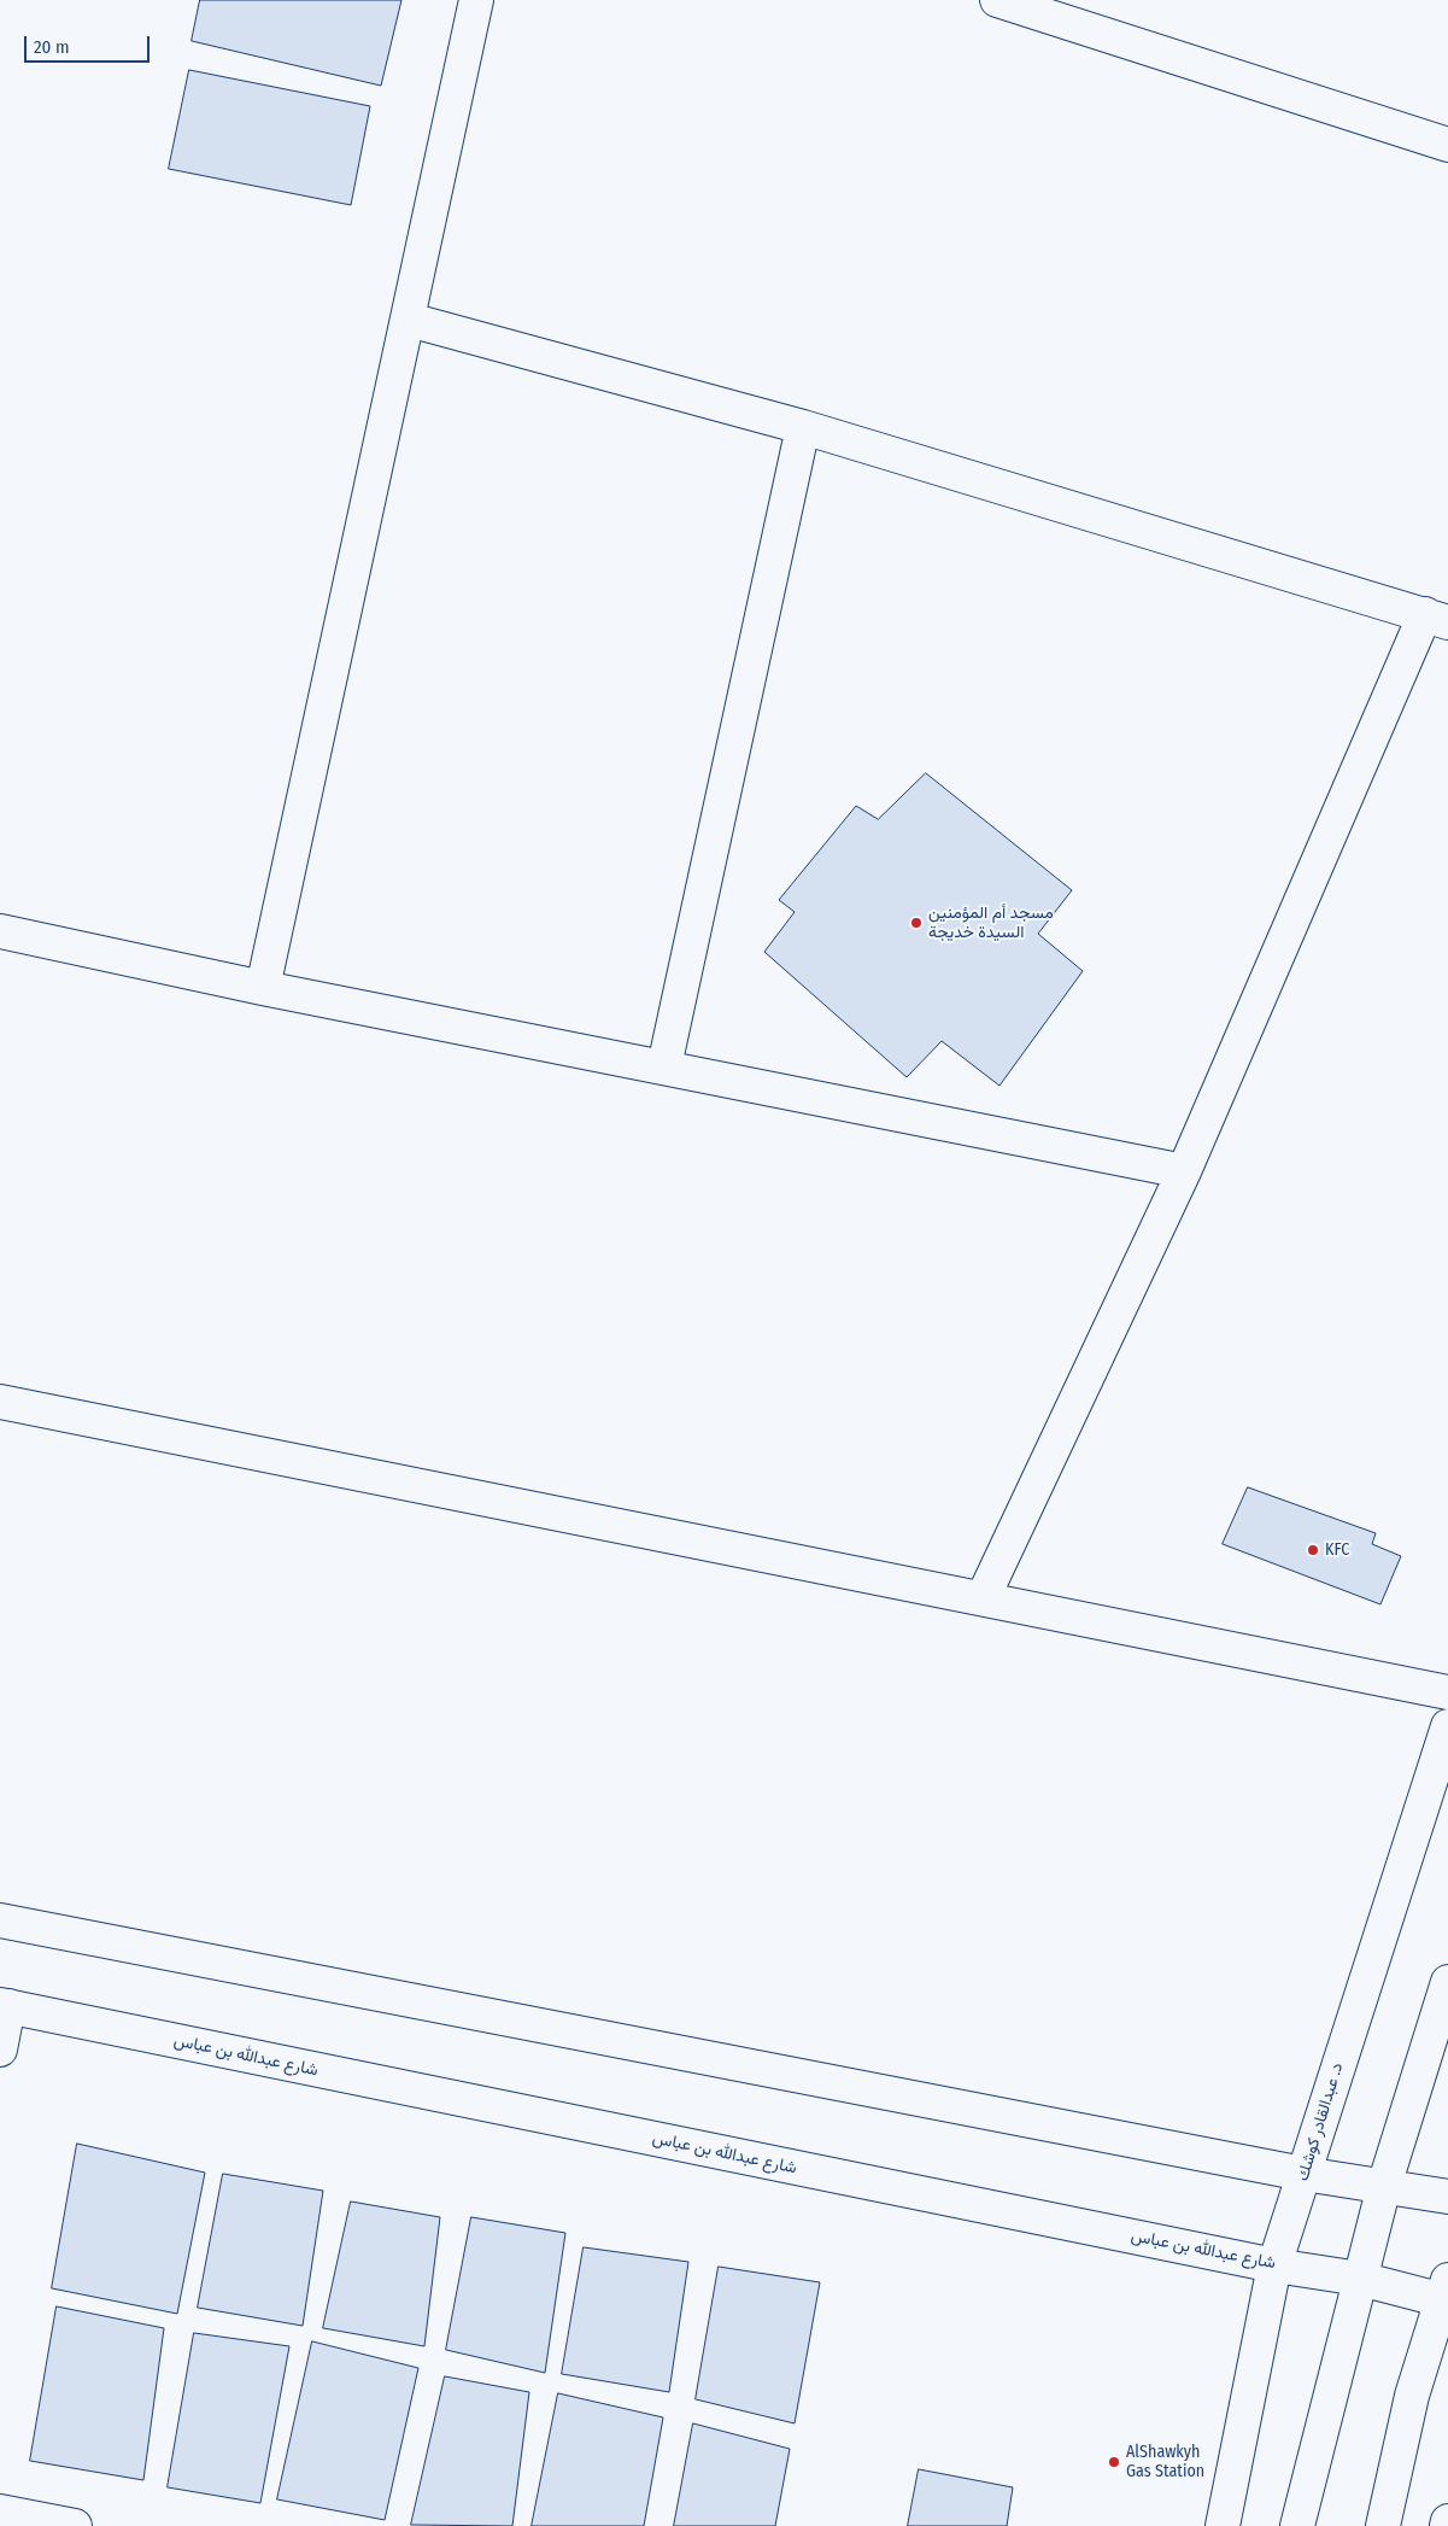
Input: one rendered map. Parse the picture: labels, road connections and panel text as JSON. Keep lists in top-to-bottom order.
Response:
{
  "streets": {
    "street": ["شارع عبدالله بن عباس", "د. عبدالقادر كوشك"]
  },
  "crossings": [
    ["شارع عبدالله بن عباس", "د. عبدالقادر كوشك"]
  ],
  "places": ["مسجد أم المؤمنين السيدة خديجة", "KFC", "AlShawkyh Gas Station"],
  "scale_bar": "20 m"
}
